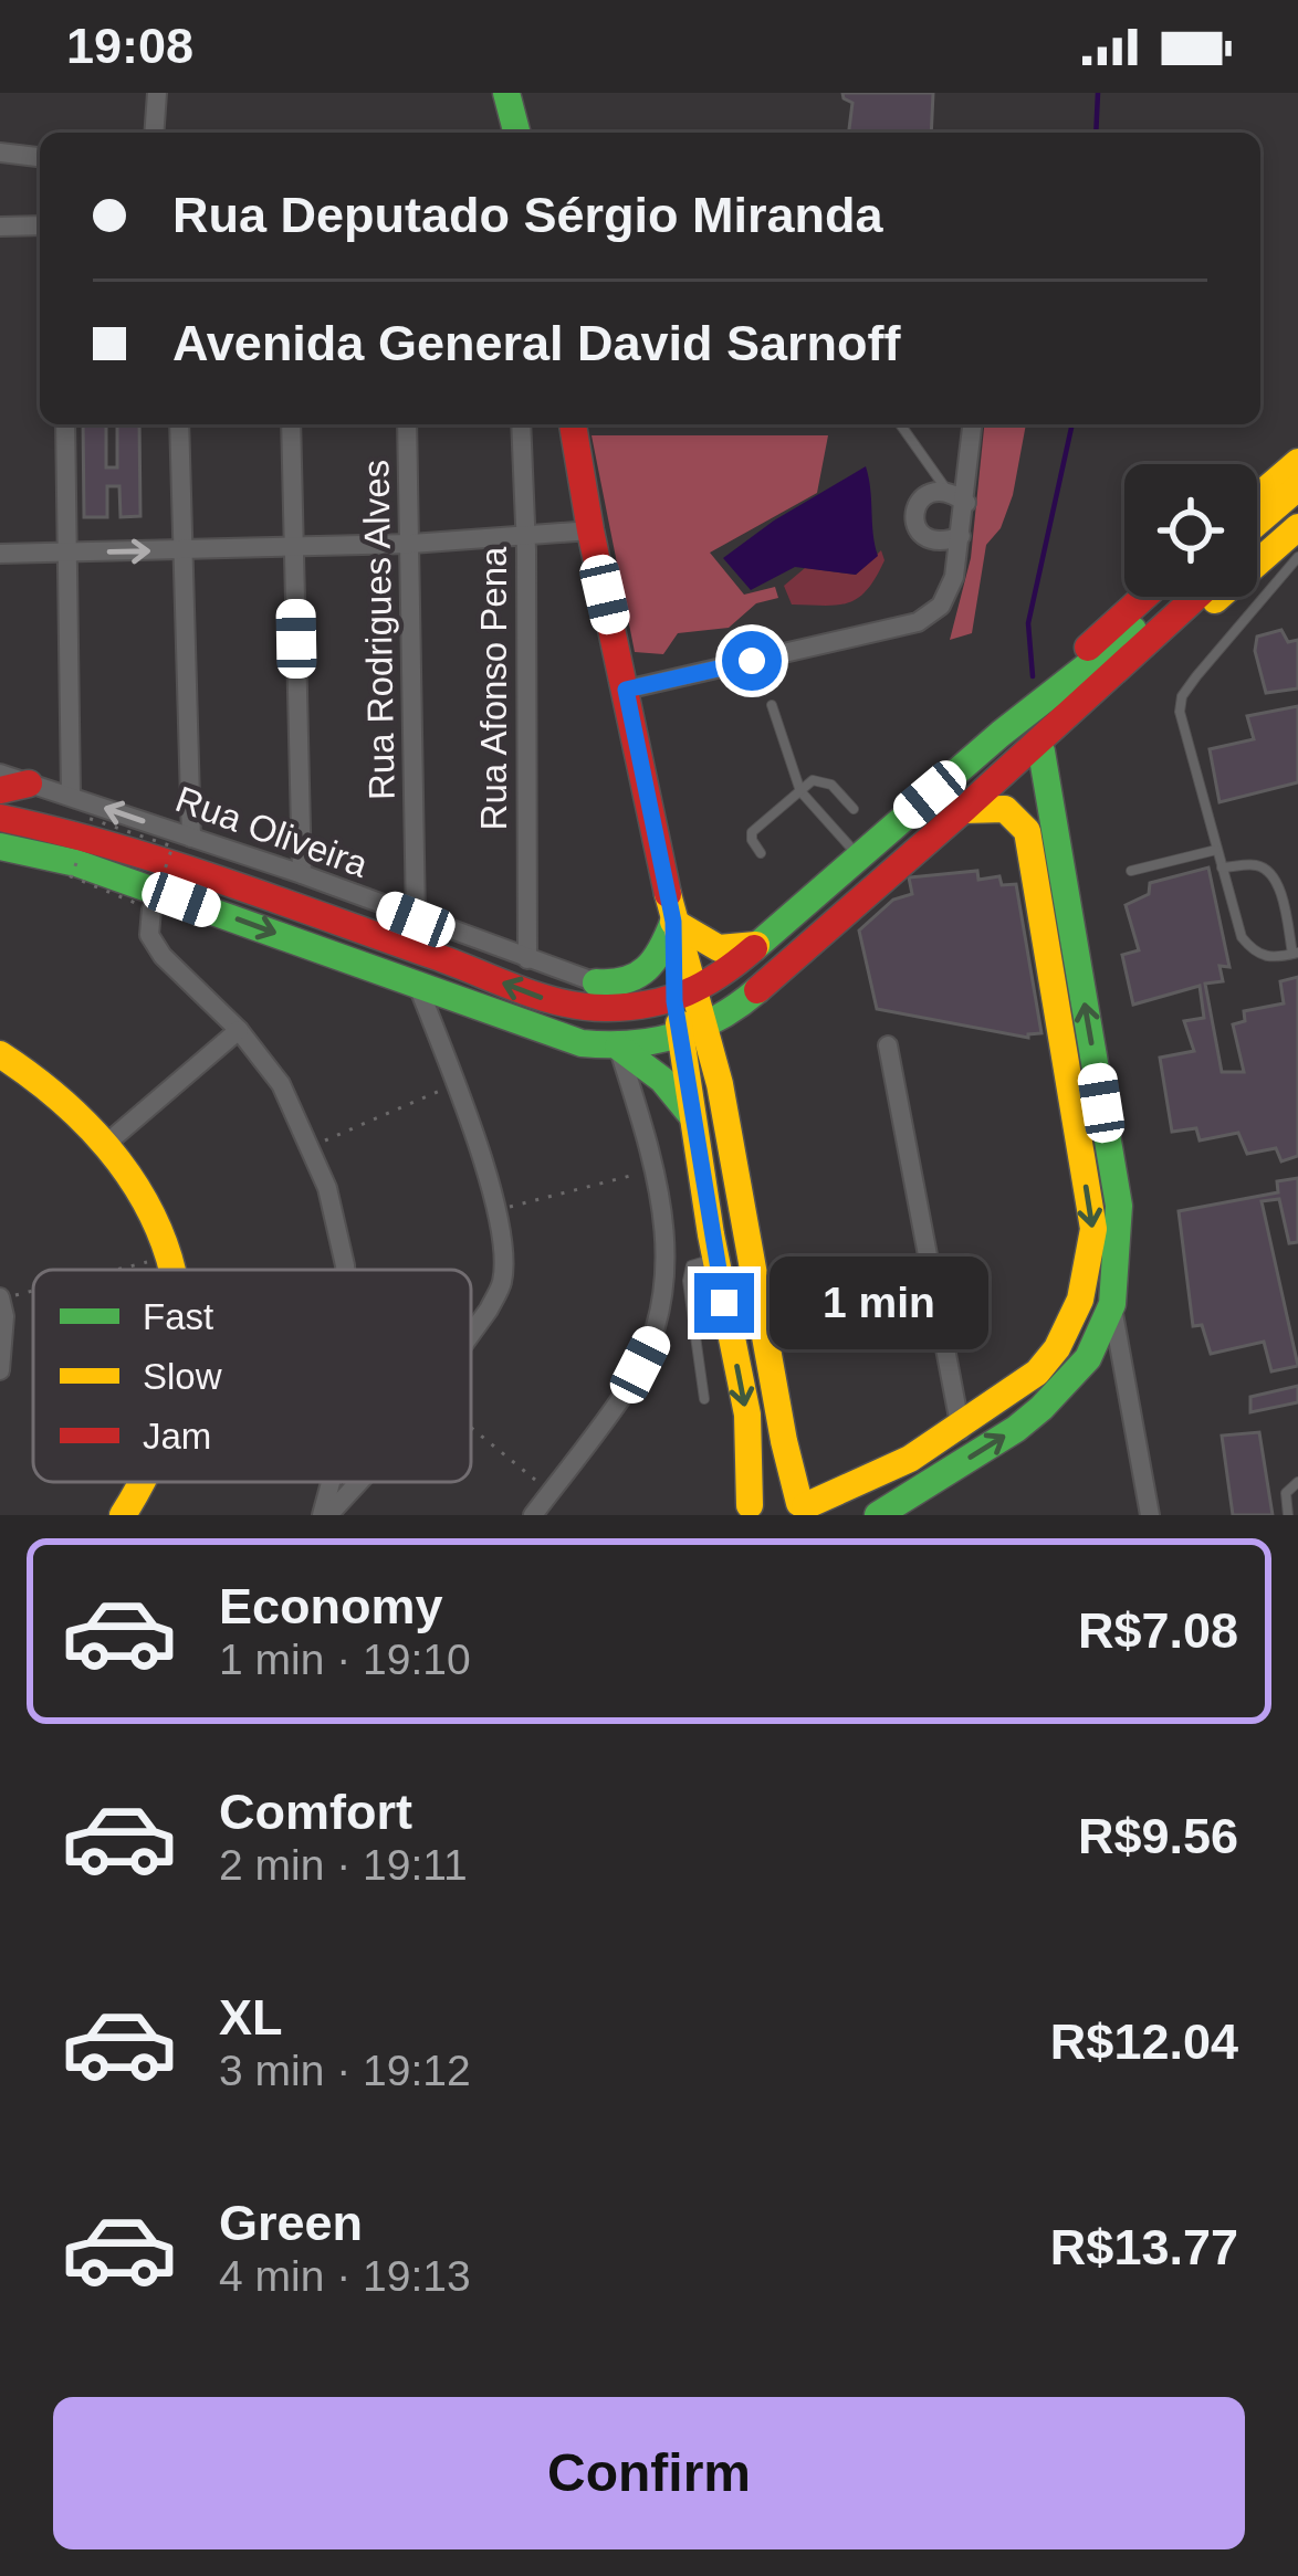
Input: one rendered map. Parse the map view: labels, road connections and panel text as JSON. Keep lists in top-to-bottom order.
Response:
{
  "streets": {
    "street": ["Rua Rodrigues Alves", "Rua Afonso Pena", "Rua Oliveira"]
  },
  "crossings": [
    ["Rua Rodrigues Alves", "Rua Oliveira"],
    ["Rua Afonso Pena", "Rua Oliveira"]
  ],
  "legend": ["Fast", "Slow", "Jam"],
  "page": {
    "status": "19:08",
    "banner": ["Rua Deputado Sérgio Miranda", "Avenida General David Sarnoff"],
    "bubble": "1 min",
    "list": [
      {
        "name": "Economy",
        "note": "1 min · 19:10",
        "value": "R$7.08"
      },
      {
        "name": "Comfort",
        "note": "2 min · 19:11",
        "value": "R$9.56"
      },
      {
        "name": "XL",
        "note": "3 min · 19:12",
        "value": "R$12.04"
      },
      {
        "name": "Green",
        "note": "4 min · 19:13",
        "value": "R$13.77"
      }
    ],
    "buttons": "Confirm"
  }
}
